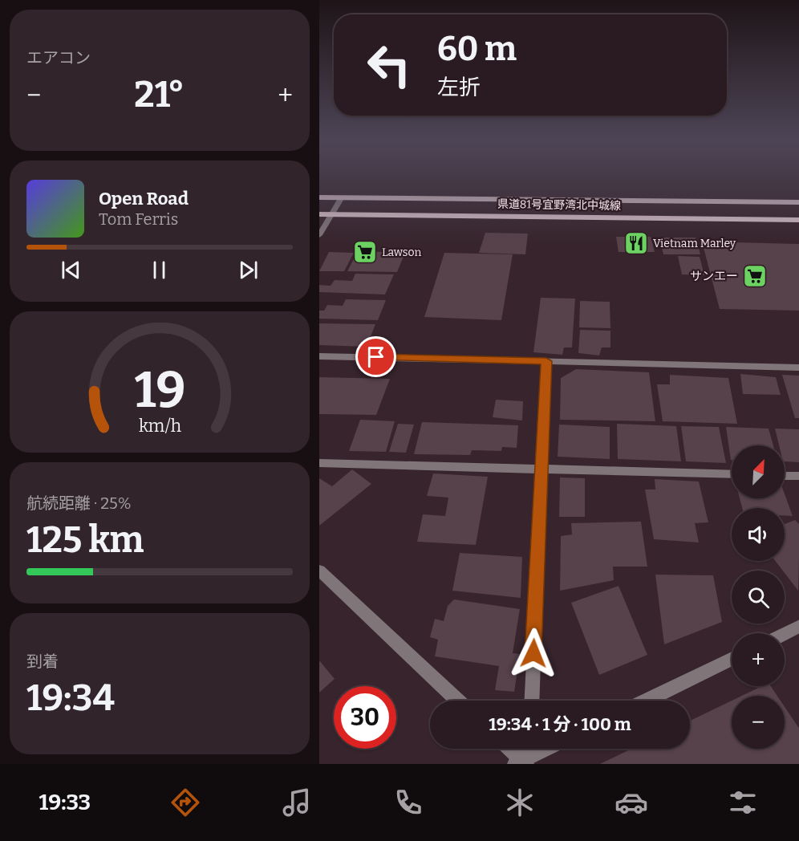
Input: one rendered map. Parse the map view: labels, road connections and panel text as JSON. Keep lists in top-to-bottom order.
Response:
{
  "streets": {
    "main road": ["県道81号宜野湾北中城線"]
  },
  "places": {
    "restaurant": ["Vietnam Marley"],
    "supermarket": ["Lawson", "サンエー"]
  },
  "north": "top right",
  "page": {
    "tile": [
      "エアコン",
      ["航続距離 · 25%", "125 km"],
      ["到着", "19:34"]
    ],
    "turn": ["60 m", "左折"],
    "heat": ["−", "21°", "+"],
    "song": ["Open Road", "Tom Ferris"],
    "map_buttons": ["+", "−"],
    "limit": "30",
    "trip": "19:34 · 1 分 · 100 m",
    "tabs": "19:33",
    "gauge": ["19", "km/h"]
  }
}
